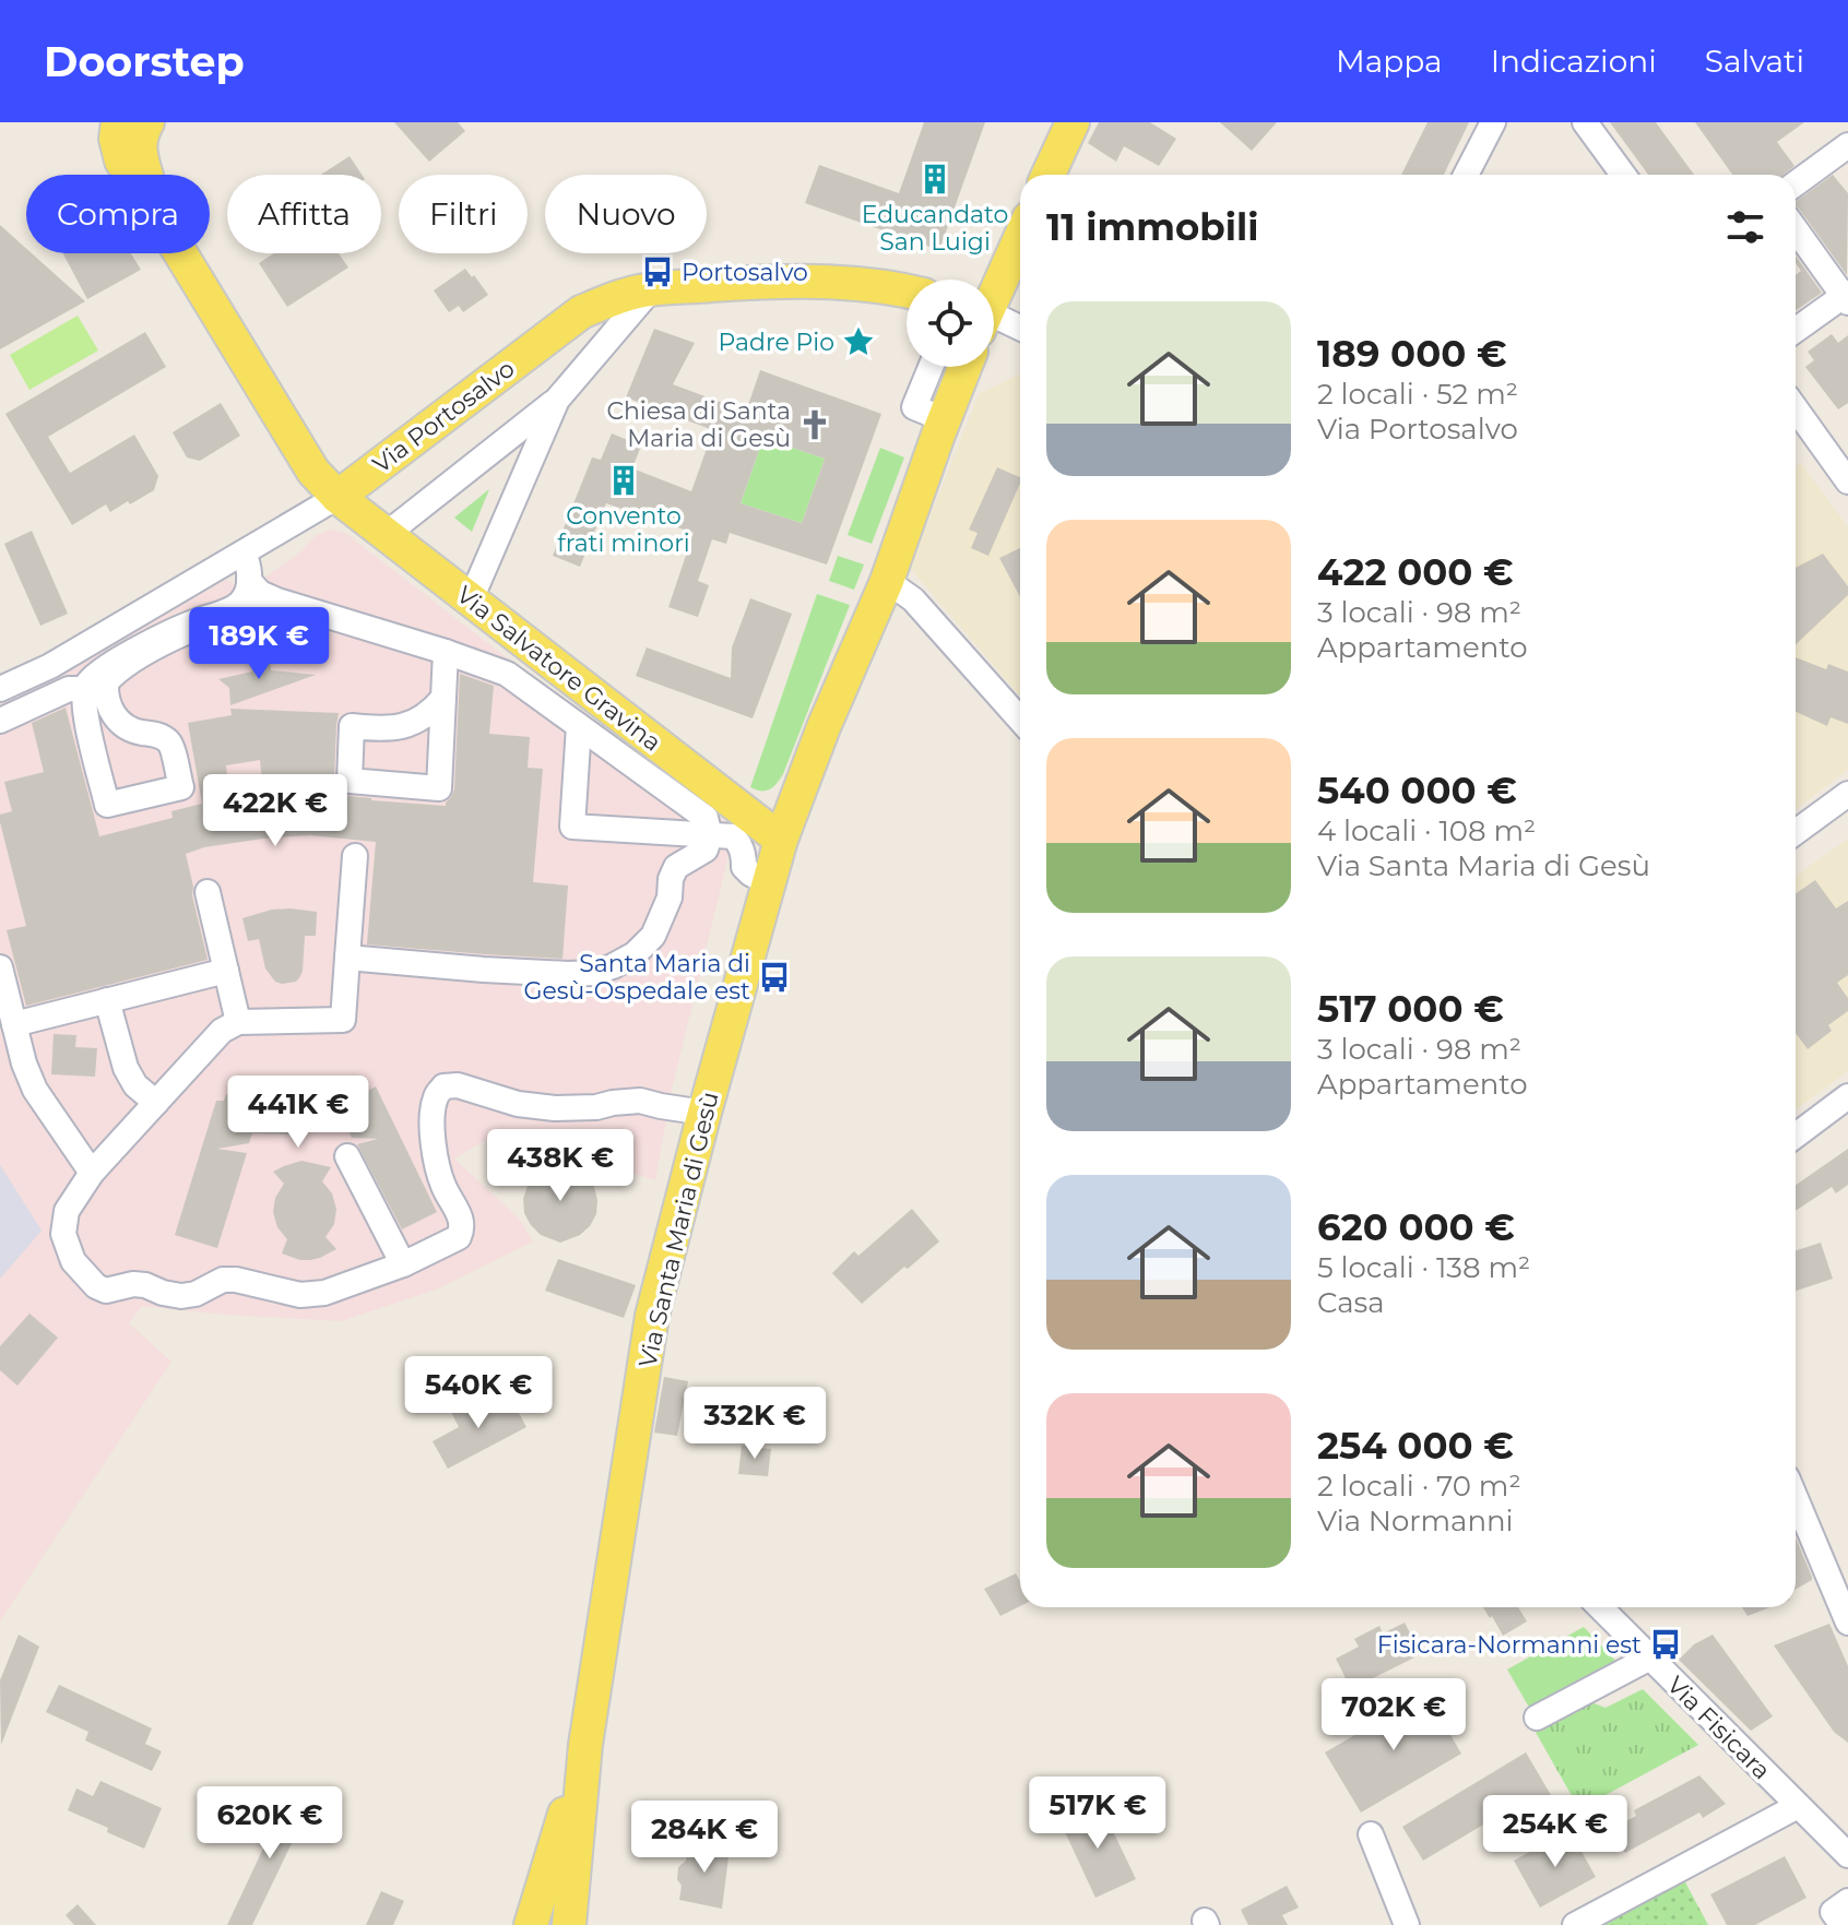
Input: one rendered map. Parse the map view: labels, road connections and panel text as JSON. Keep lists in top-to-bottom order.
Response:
{
  "streets": {
    "main road": ["Via Portosalvo", "Via Salvatore Gravina", "Via Santa Maria di Gesù"],
    "street": ["Via Fisicara"]
  },
  "crossings": [
    ["Via Portosalvo", "Via Salvatore Gravina"],
    ["Via Salvatore Gravina", "Via Santa Maria di Gesù"]
  ],
  "places": {
    "building": ["Educandato San Luigi", "Convento frati minori"],
    "bus stop": ["Portosalvo", "Santa Maria di Gesù-Ospedale est", "Fisicara-Normanni est"],
    "place": ["Padre Pio"],
    "church": ["Chiesa di Santa Maria di Gesù"]
  },
  "page": {
    "header": "Doorstep",
    "nav": ["Mappa", "Indicazioni", "Salvati"],
    "chip": [
      "Compra",
      "Affitta",
      "Filtri",
      "Nuovo"
    ],
    "heading": "11 immobili",
    "list": [
      {
        "name": "189 000 €",
        "note": "2 locali · 52 m² · Via Portosalvo"
      },
      {
        "name": "422 000 €",
        "note": "3 locali · 98 m² · Appartamento"
      },
      {
        "name": "540 000 €",
        "note": "4 locali · 108 m² · Via Santa Maria di Gesù"
      },
      {
        "name": "517 000 €",
        "note": "3 locali · 98 m² · Appartamento"
      },
      {
        "name": "620 000 €",
        "note": "5 locali · 138 m² · Casa"
      },
      {
        "name": "254 000 €",
        "note": "2 locali · 70 m² · Via Normanni"
      }
    ],
    "price": [
      "189K €",
      "422K €",
      "441K €",
      "438K €",
      "540K €",
      "332K €",
      "702K €",
      "517K €",
      "620K €",
      "254K €",
      "284K €"
    ]
  }
}
